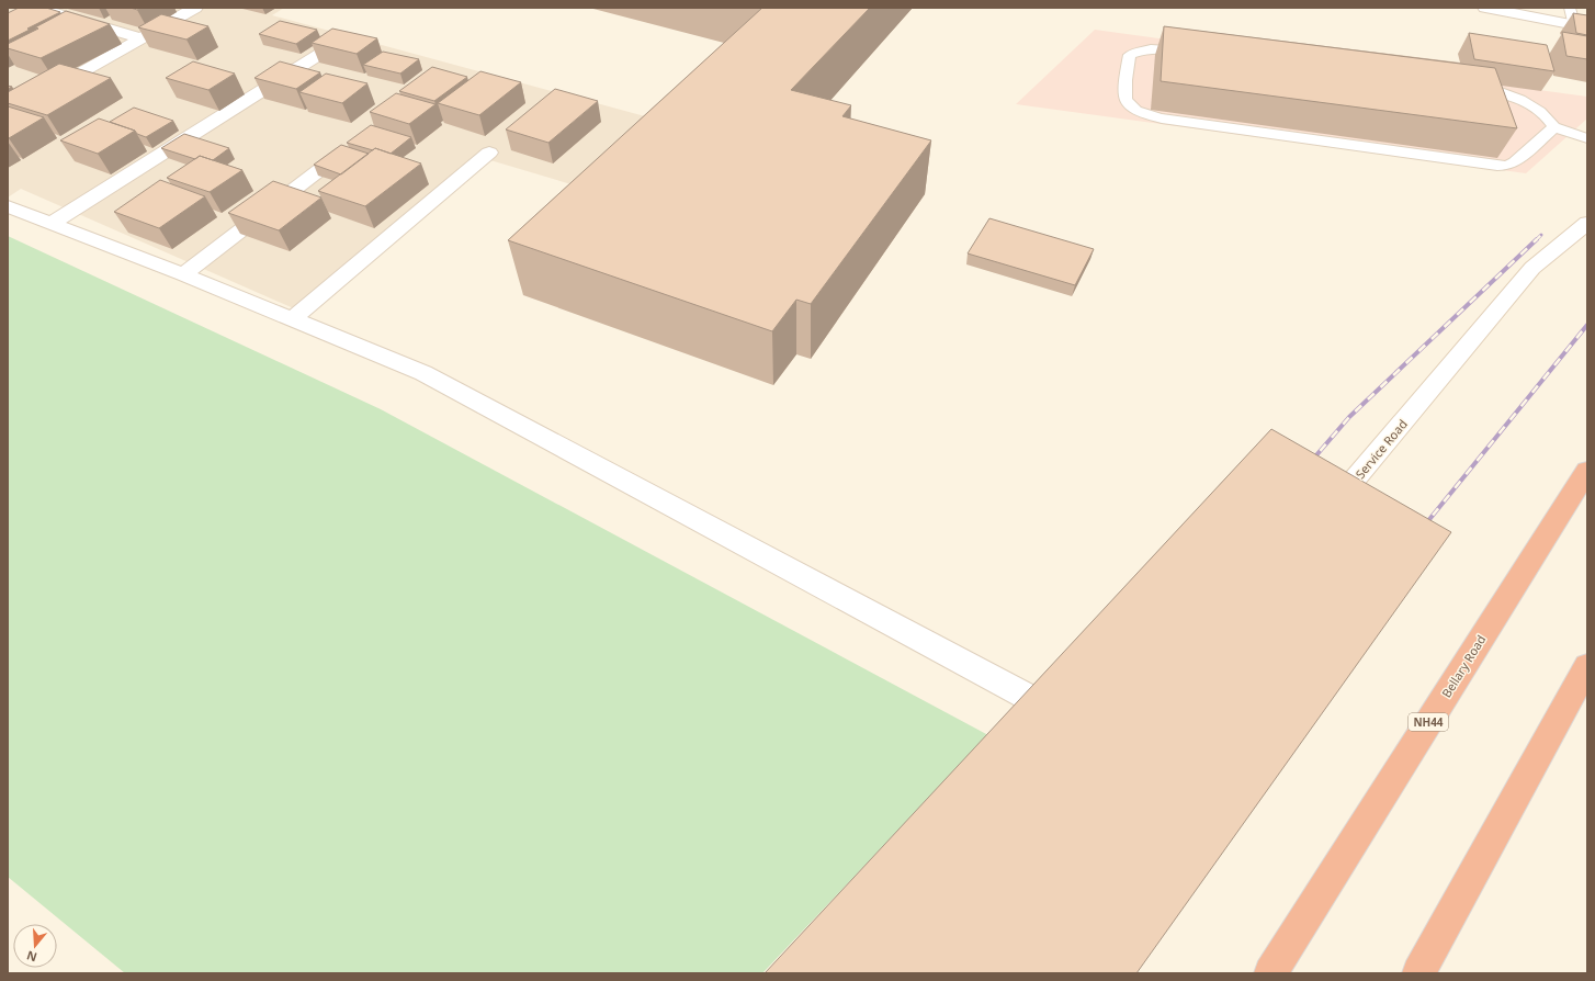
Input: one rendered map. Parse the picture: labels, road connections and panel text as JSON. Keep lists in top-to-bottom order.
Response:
{
  "streets": {
    "highway": ["Bellary Road", "NH44"],
    "street": ["Service Road"]
  },
  "north": "bottom"
}
